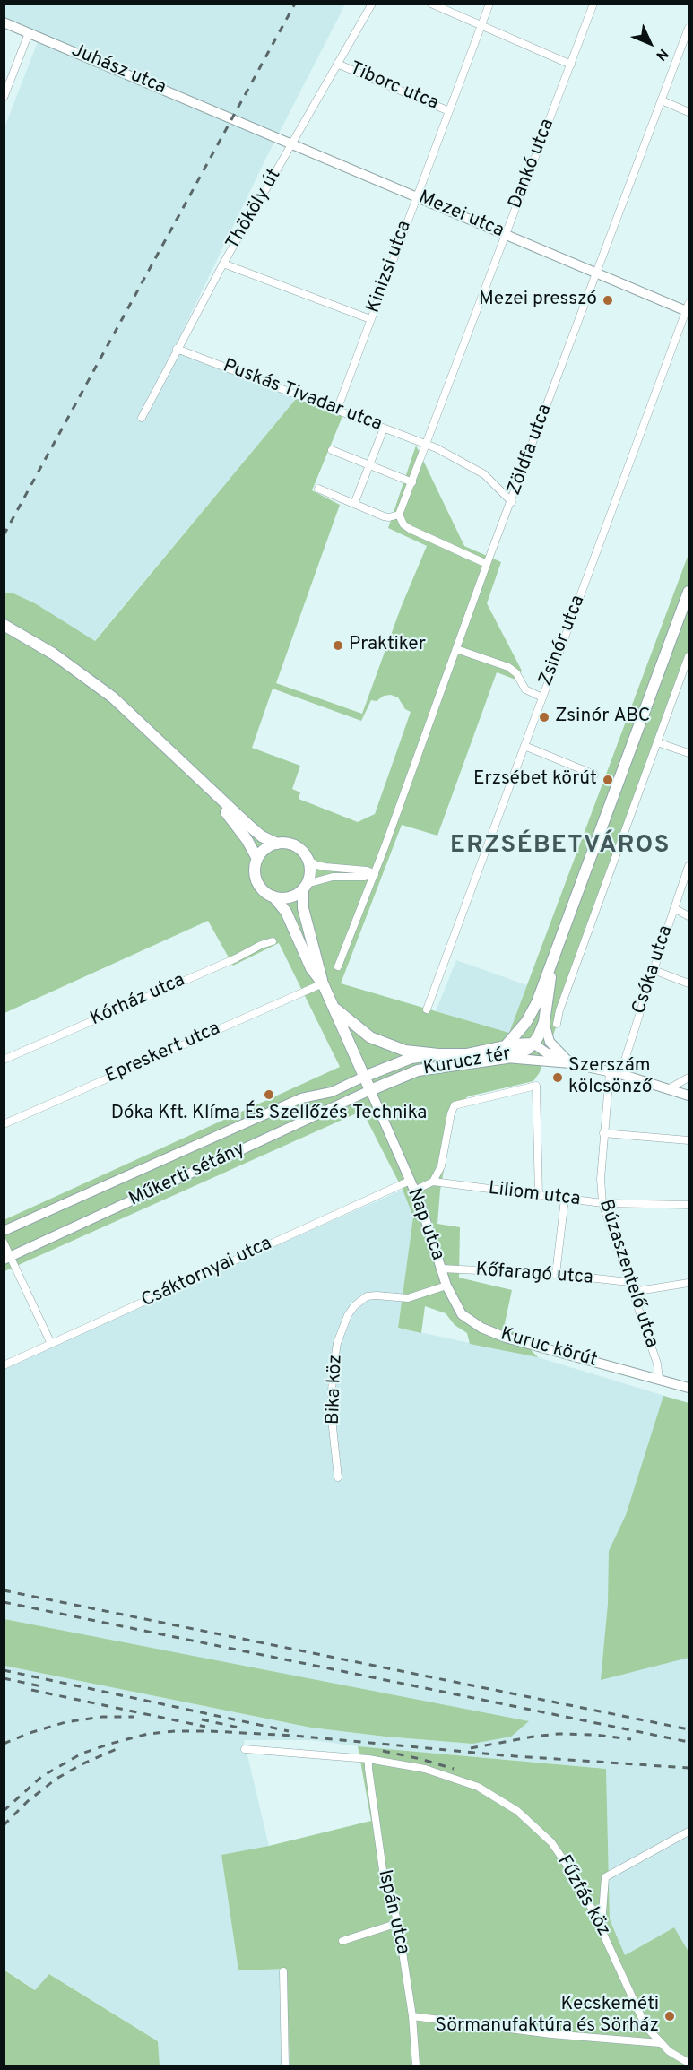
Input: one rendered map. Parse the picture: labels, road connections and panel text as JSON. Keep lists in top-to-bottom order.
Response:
{
  "streets": {
    "main road": ["Kurucz tér"],
    "street": [
      "Juhász utca",
      "Tiborc utca",
      "Dankó utca",
      "Thököly út",
      "Mezei utca",
      "Kinizsi utca",
      "Puskás Tivadar utca",
      "Zöldfa utca",
      "Zsinór utca",
      "Csóka utca",
      "Kórház utca",
      "Epreskert utca",
      "Műkerti sétány",
      "Liliom utca",
      "Nap utca",
      "Csáktornyai utca",
      "Búzaszentelő utca",
      "Kőfaragó utca",
      "Kuruc körút",
      "Bika köz",
      "Fűzfás köz",
      "Ispán utca"
    ]
  },
  "crossings": [
    ["Juhász utca", "Mezei utca"],
    ["Tiborc utca", "Thököly út"],
    ["Tiborc utca", "Kinizsi utca"],
    ["Dankó utca", "Mezei utca"],
    ["Dankó utca", "Puskás Tivadar utca"],
    ["Thököly út", "Mezei utca"],
    ["Thököly út", "Puskás Tivadar utca"],
    ["Mezei utca", "Kinizsi utca"],
    ["Mezei utca", "Zöldfa utca"],
    ["Mezei utca", "Zsinór utca"],
    ["Kinizsi utca", "Puskás Tivadar utca"],
    ["Puskás Tivadar utca", "Zöldfa utca"],
    ["Kurucz tér", "Műkerti sétány"],
    ["Kurucz tér", "Liliom utca"],
    ["Liliom utca", "Búzaszentelő utca"],
    ["Nap utca", "Csáktornyai utca"],
    ["Nap utca", "Kőfaragó utca"],
    ["Nap utca", "Kuruc körút"],
    ["Búzaszentelő utca", "Kőfaragó utca"],
    ["Búzaszentelő utca", "Kuruc körút"],
    ["Kőfaragó utca", "Kuruc körút"],
    ["Kuruc körút", "Bika köz"],
    ["Fűzfás köz", "Ispán utca"]
  ],
  "districts": ["ERZSÉBETVÁROS"],
  "places": [
    "Mezei presszó",
    "Praktiker",
    "Zsinór ABC",
    "Erzsébet körút",
    "Szerszám kölcsönző",
    "Dóka Kft. Klíma És Szellőzés Technika",
    "Kecskeméti Sörmanufaktúra és Sörház"
  ],
  "north": "bottom right"
}
